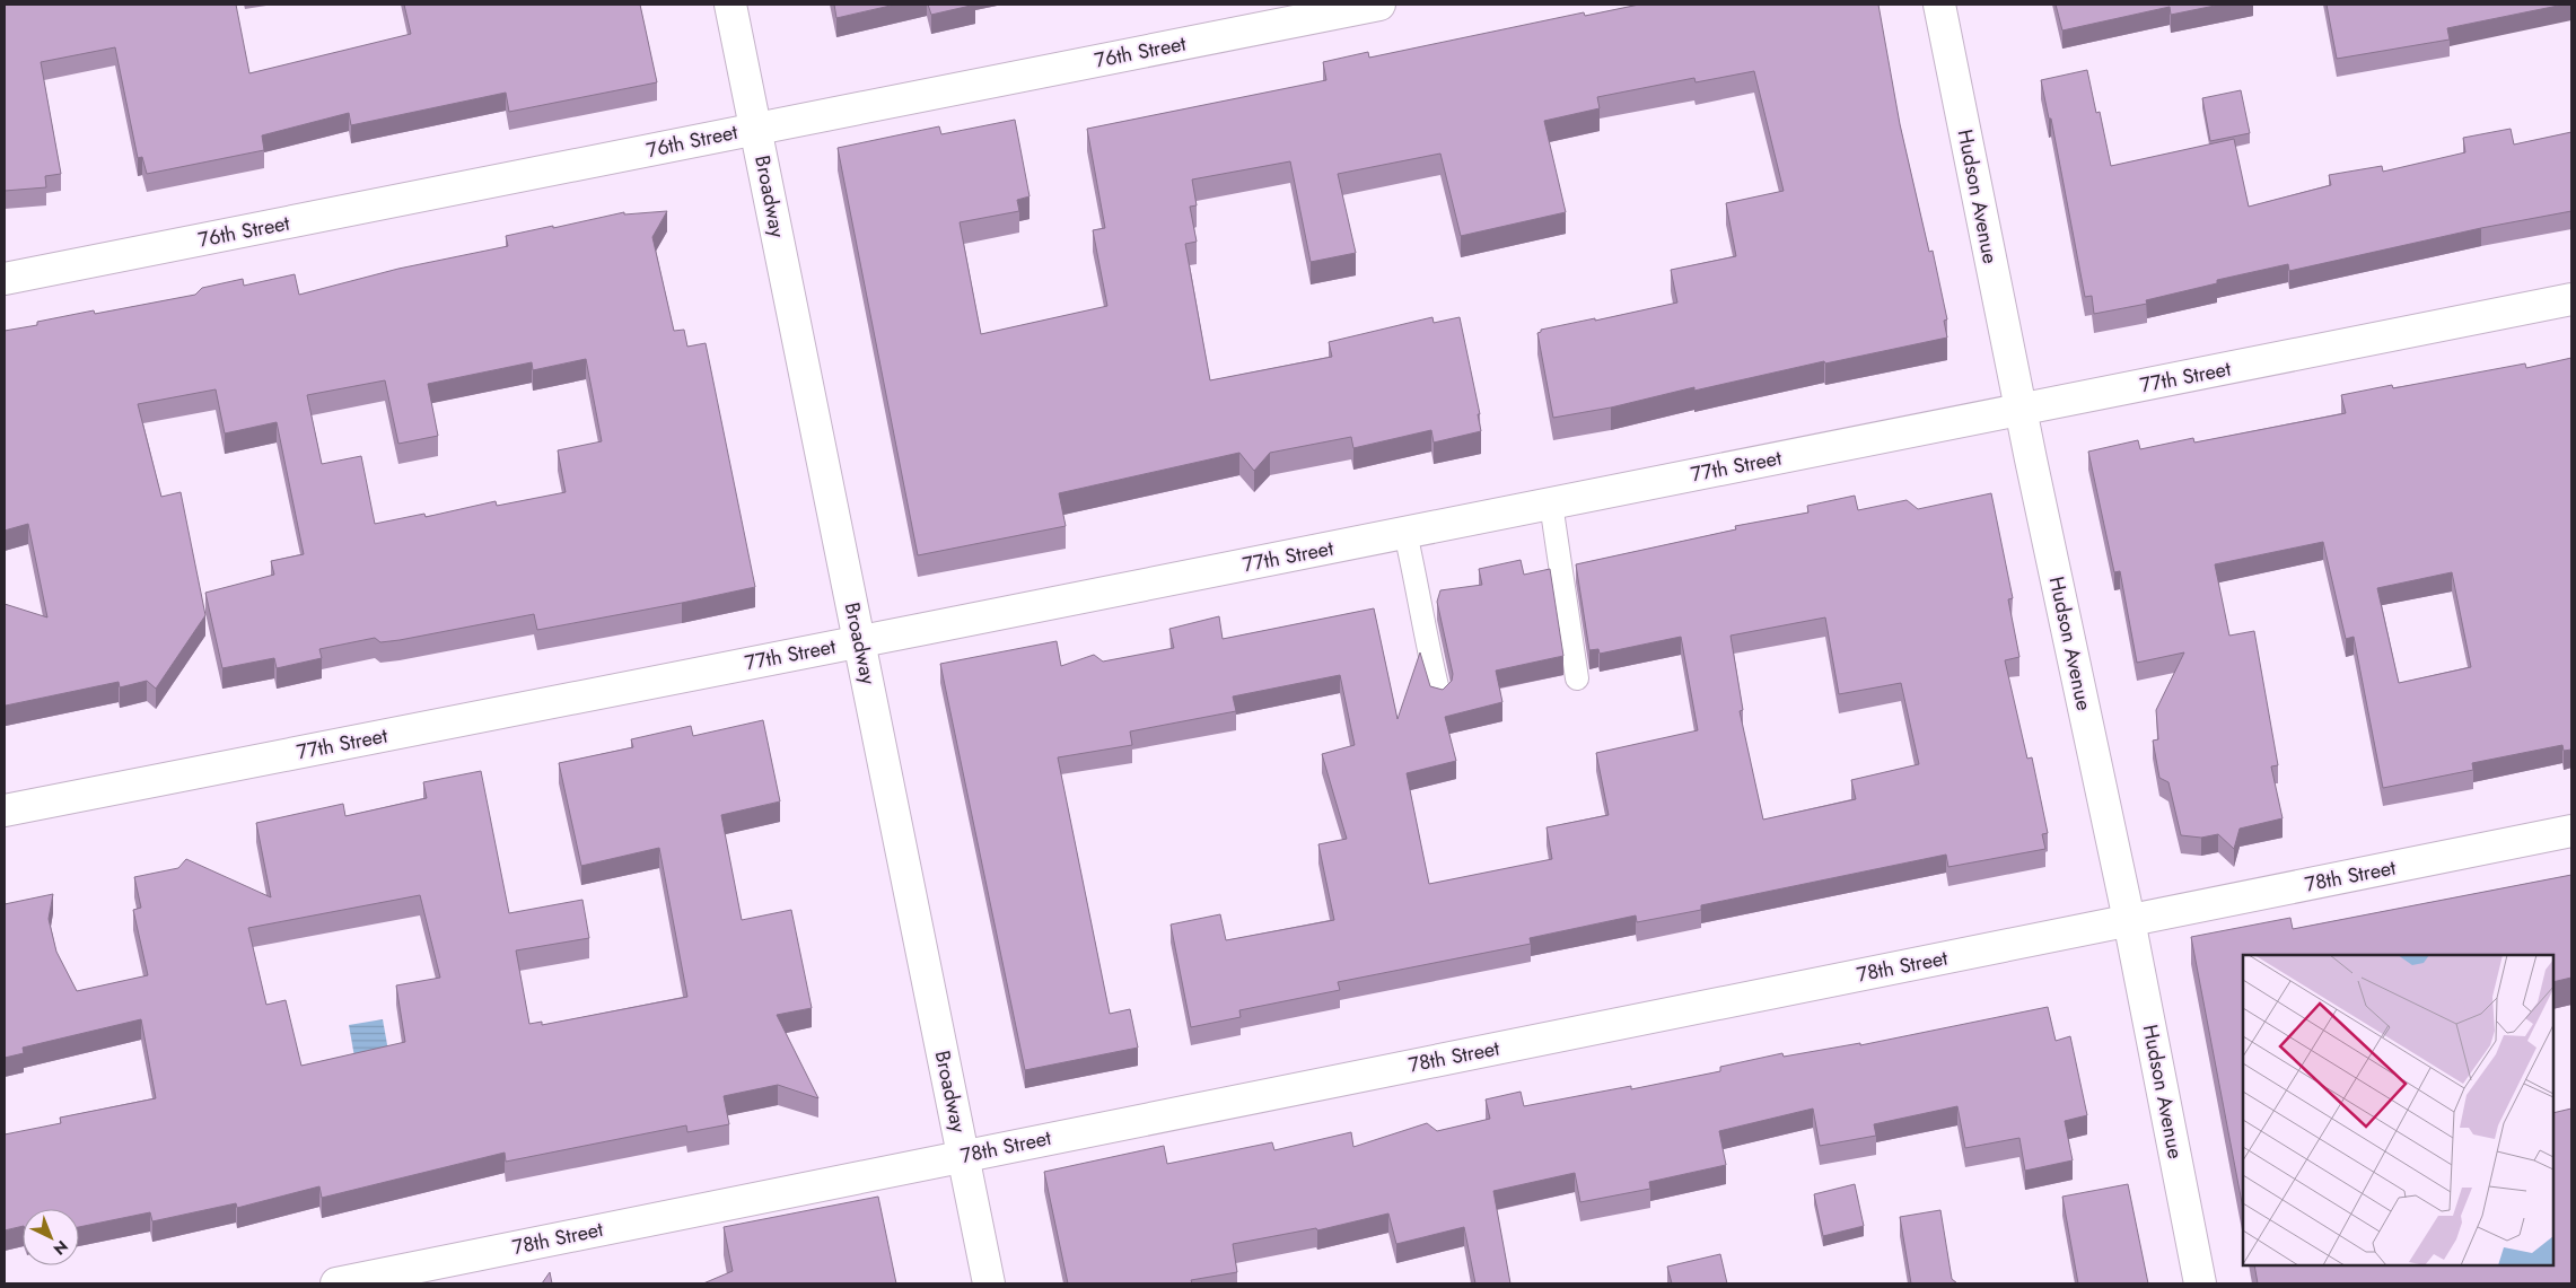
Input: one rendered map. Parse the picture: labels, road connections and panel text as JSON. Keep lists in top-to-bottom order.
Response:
{
  "streets": {
    "street": [
      "76th Street",
      "Broadway",
      "Hudson Avenue",
      "77th Street",
      "78th Street"
    ]
  },
  "crossings": [
    ["76th Street", "Broadway"],
    ["Broadway", "77th Street"],
    ["Broadway", "78th Street"],
    ["Hudson Avenue", "77th Street"],
    ["Hudson Avenue", "78th Street"]
  ],
  "north": "bottom right"
}
